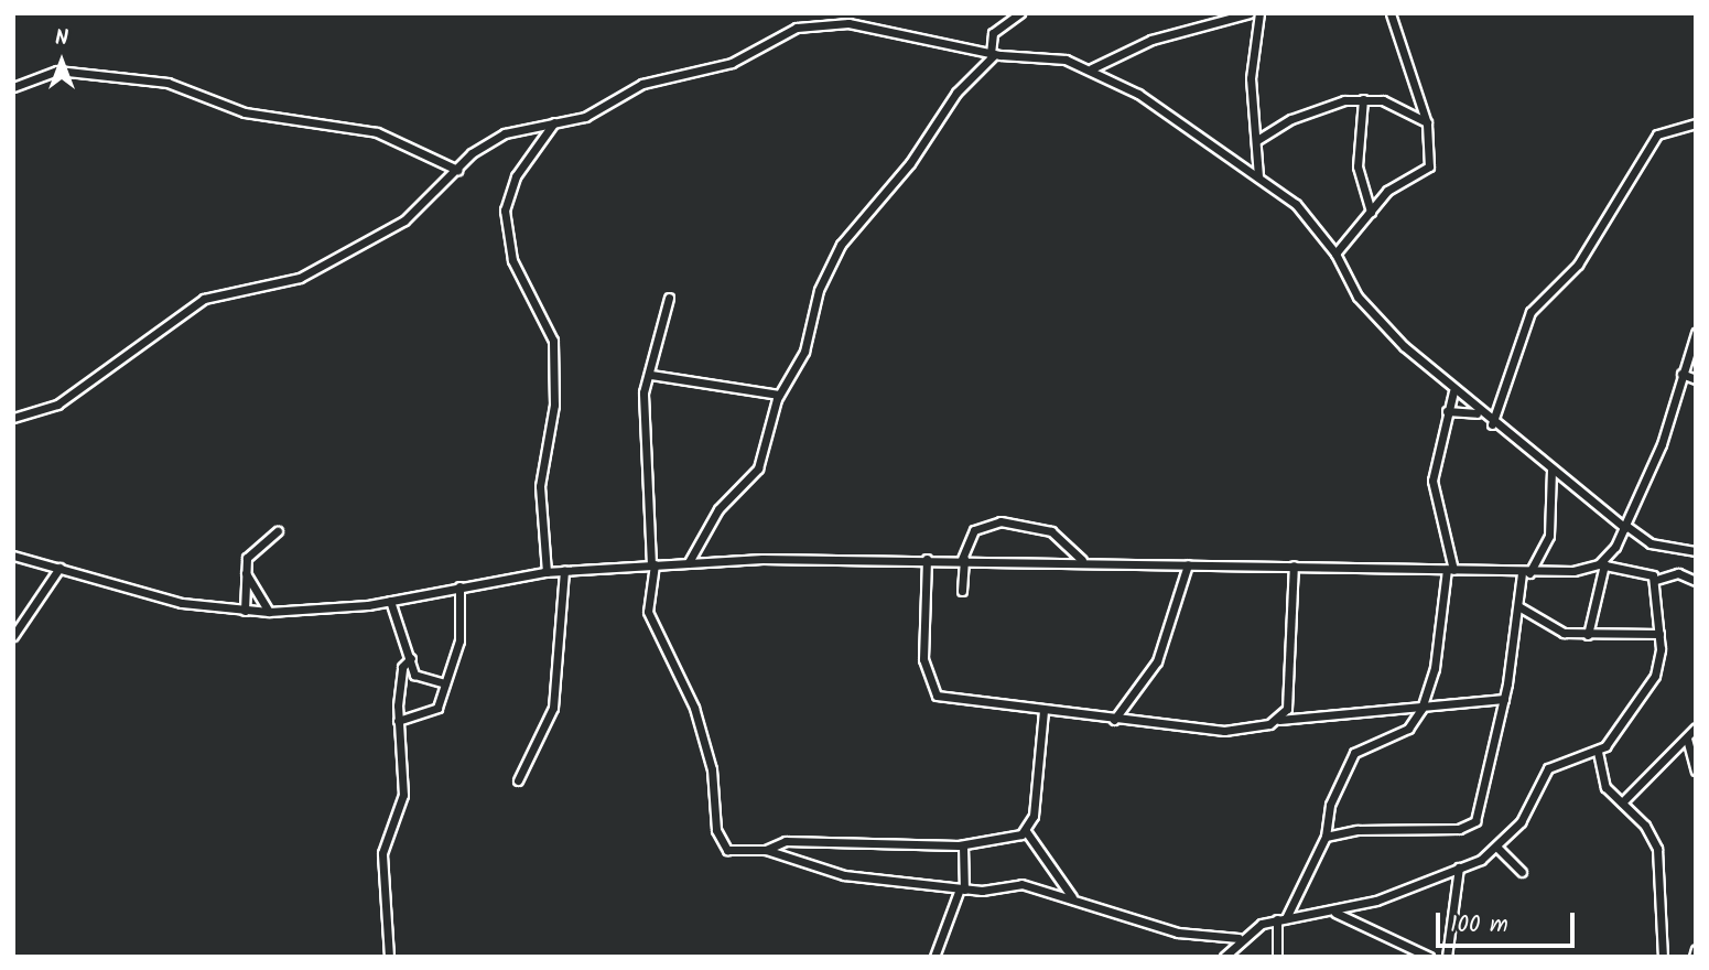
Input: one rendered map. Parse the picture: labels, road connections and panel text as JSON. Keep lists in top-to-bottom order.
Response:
{
  "scale_bar": "100 m",
  "north": "top"
}
